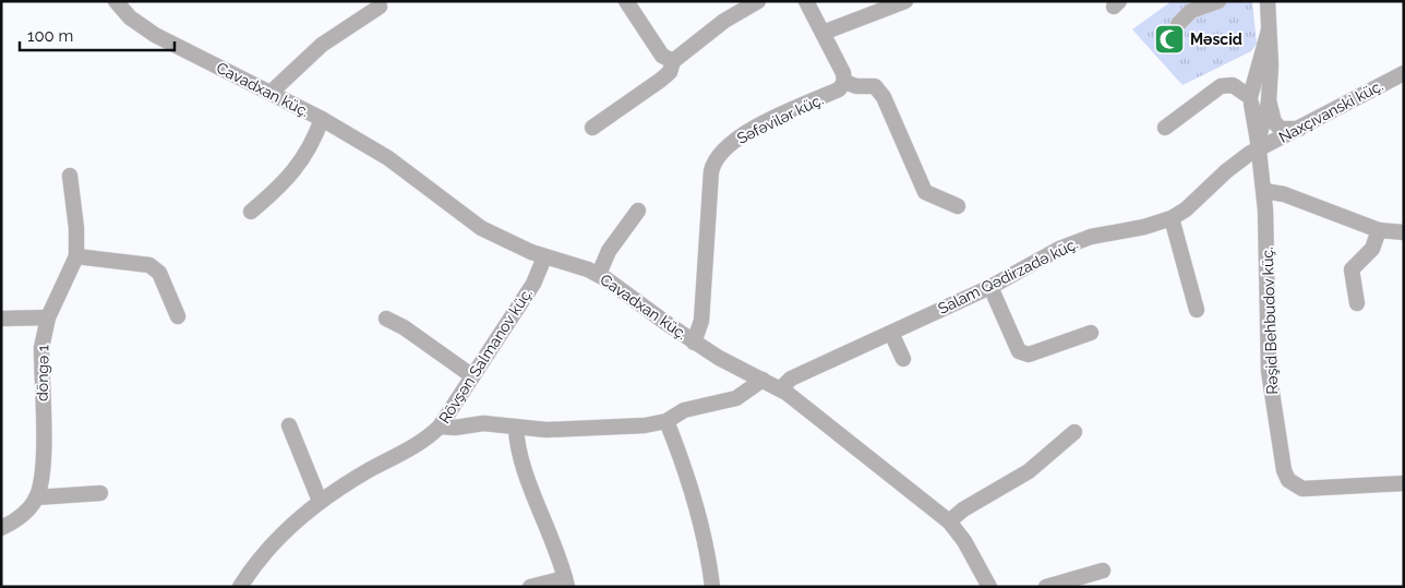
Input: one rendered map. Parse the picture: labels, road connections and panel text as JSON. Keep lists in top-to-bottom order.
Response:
{
  "streets": {
    "street": [
      "Cavadxan küç.",
      "Naxçıvanski küç.",
      "Səfəvilər küç.",
      "Salam Qədirzadə küç.",
      "Rəşid Behbudov küç.",
      "Rövşən Salmanov küç.",
      "döngə 1"
    ]
  },
  "crossings": [
    ["Cavadxan küç.", "Səfəvilər küç."],
    ["Cavadxan küç.", "Salam Qədirzadə küç."],
    ["Cavadxan küç.", "Rövşən Salmanov küç."],
    ["Naxçıvanski küç.", "Salam Qədirzadə küç."],
    ["Naxçıvanski küç.", "Rəşid Behbudov küç."],
    ["Salam Qədirzadə küç.", "Rəşid Behbudov küç."]
  ],
  "places": {
    "mosque": ["Məscid"]
  },
  "scale_bar": "100 m"
}
